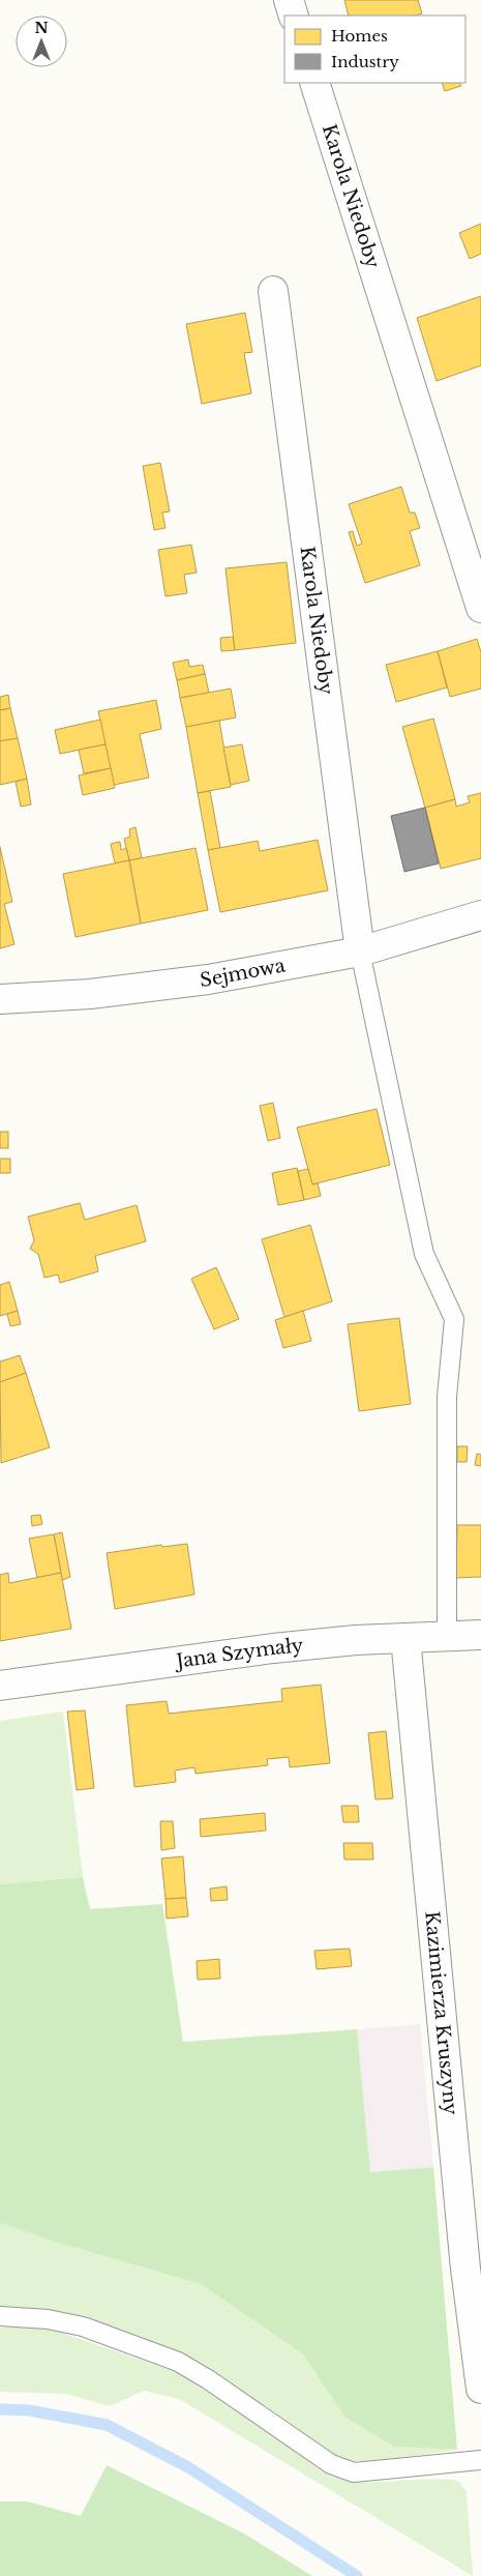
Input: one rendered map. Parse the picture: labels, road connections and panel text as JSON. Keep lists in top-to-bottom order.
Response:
{
  "streets": {
    "street": [
      "Karola Niedoby",
      "Sejmowa",
      "Jana Szymały",
      "Kazimierza Kruszyny"
    ]
  },
  "crossings": [
    ["Karola Niedoby", "Sejmowa"],
    ["Jana Szymały", "Kazimierza Kruszyny"]
  ],
  "legend": ["Homes", "Industry"],
  "north": "top"
}
